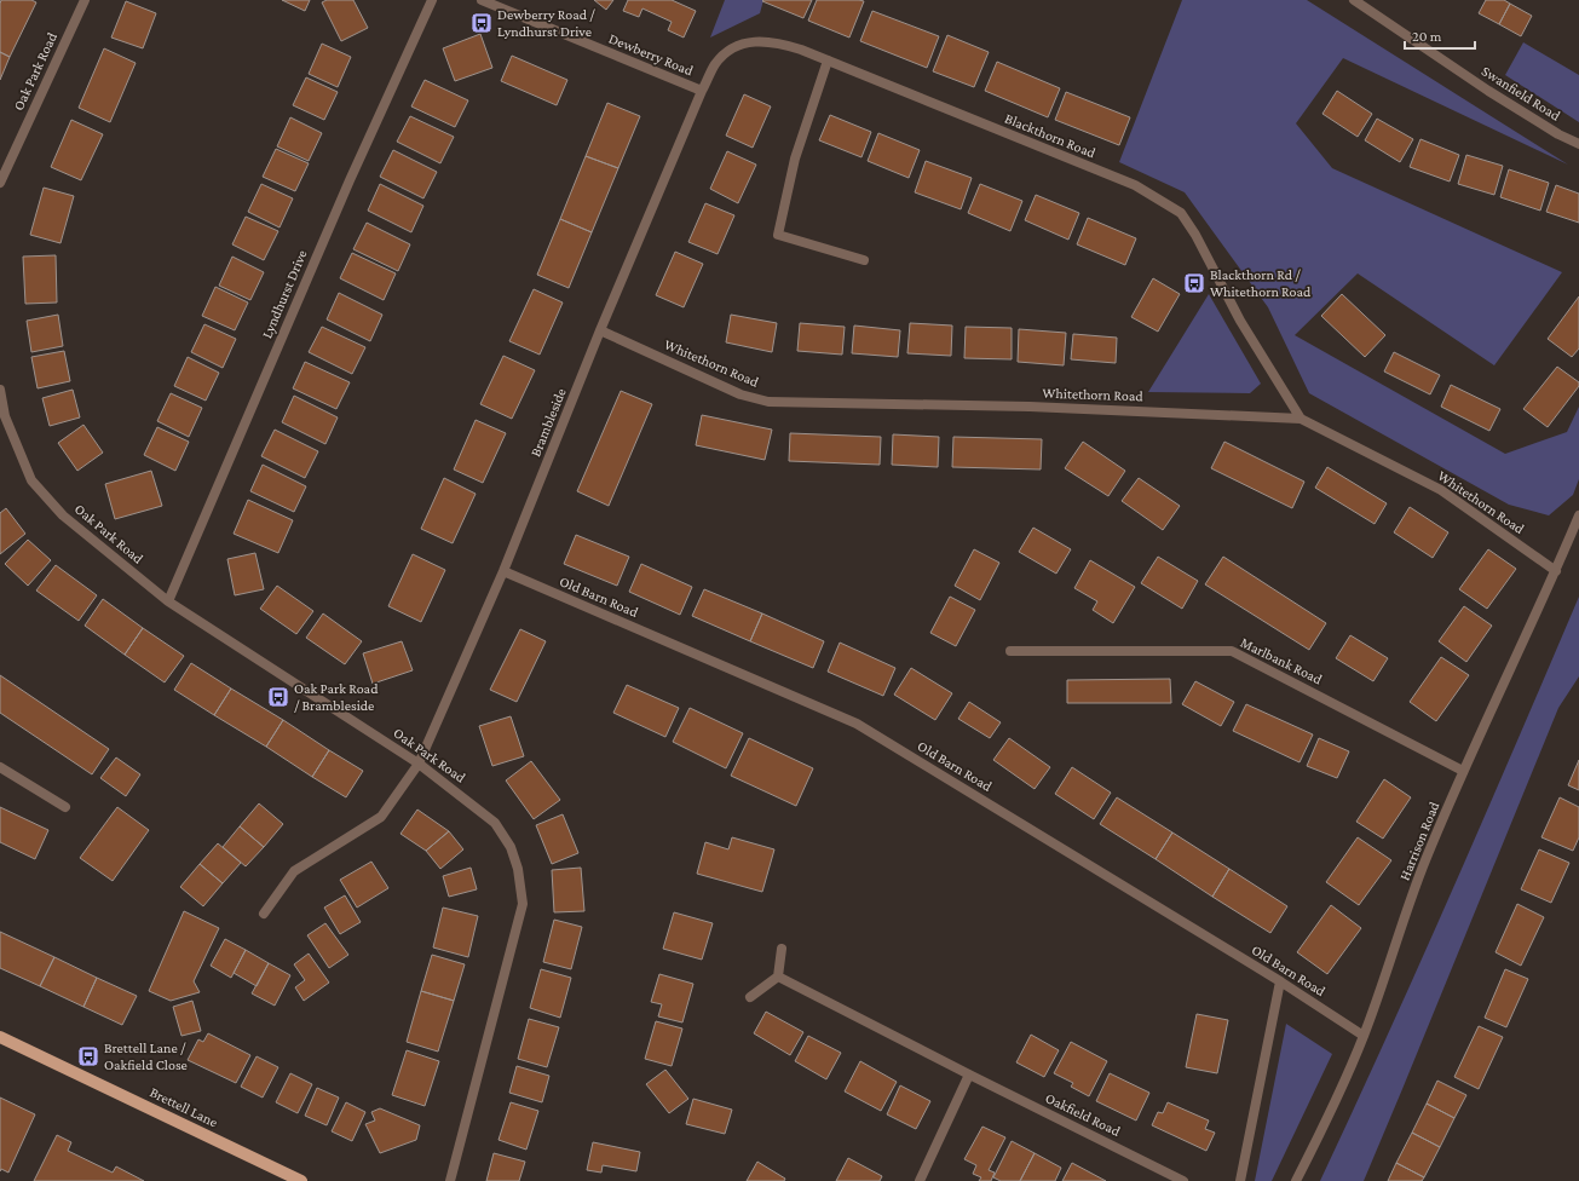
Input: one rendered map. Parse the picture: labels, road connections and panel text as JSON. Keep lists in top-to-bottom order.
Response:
{
  "streets": {
    "main road": ["Brettell Lane"],
    "street": [
      "Dewberry Road",
      "Oak Park Road",
      "Swanfield Road",
      "Blackthorn Road",
      "Lyndhurst Drive",
      "Whitethorn Road",
      "Brambleside",
      "Old Barn Road",
      "Marlbank Road",
      "Harrison Road",
      "Oakfield Road"
    ]
  },
  "crossings": [
    ["Dewberry Road", "Blackthorn Road"],
    ["Dewberry Road", "Brambleside"],
    ["Oak Park Road", "Lyndhurst Drive"],
    ["Oak Park Road", "Brambleside"],
    ["Blackthorn Road", "Whitethorn Road"],
    ["Blackthorn Road", "Brambleside"],
    ["Whitethorn Road", "Brambleside"],
    ["Whitethorn Road", "Harrison Road"],
    ["Brambleside", "Old Barn Road"],
    ["Old Barn Road", "Harrison Road"],
    ["Marlbank Road", "Harrison Road"]
  ],
  "places": {
    "bus stop": [
      "Dewberry Road / Lyndhurst Drive",
      "Blackthorn Rd / Whitethorn Road",
      "Oak Park Road / Brambleside",
      "Brettell Lane / Oakfield Close"
    ]
  },
  "scale_bar": "20 m"
}
